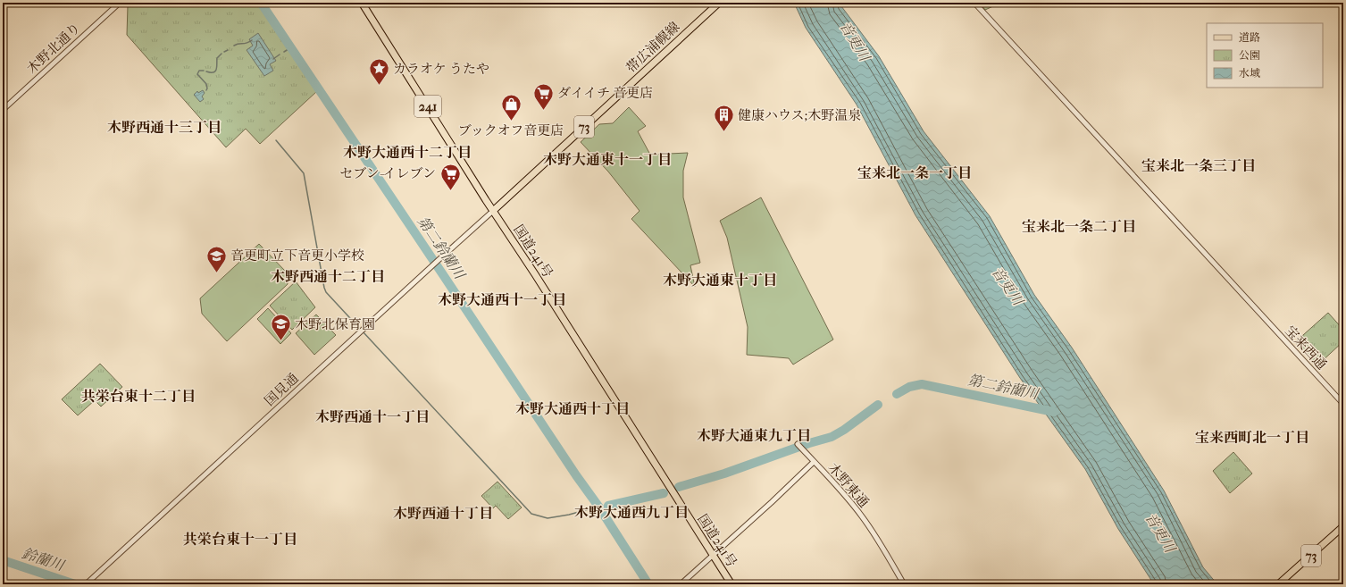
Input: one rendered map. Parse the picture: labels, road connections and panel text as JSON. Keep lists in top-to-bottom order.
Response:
{
  "streets": {
    "main road": [
      "帯広浦幌線",
      "241",
      "73",
      "国道241号"
    ],
    "street": [
      "木野北通り",
      "宝来西通",
      "国見通",
      "木野東通"
    ]
  },
  "crossings": [
    ["帯広浦幌線", "国道241号"],
    ["帯広浦幌線", "国見通"],
    ["国道241号", "国見通"],
    ["国道241号", "木野東通"]
  ],
  "districts": [
    "木野西通十三丁目",
    "木野大通西十二丁目",
    "木野大通東十一丁目",
    "宝来北一条三丁目",
    "宝来北一条一丁目",
    "宝来北一条二丁目",
    "木野西通十二丁目",
    "木野大通東十丁目",
    "木野大通西十一丁目",
    "共栄台東十二丁目",
    "木野大通西十丁目",
    "木野西通十一丁目",
    "木野大通東九丁目",
    "宝来西町北一丁目",
    "木野大通西九丁目",
    "木野西通十丁目",
    "共栄台東十一丁目"
  ],
  "water": ["音更川", "第二鈴蘭川", "鈴蘭川"],
  "places": {
    "place": ["カラオケ うたや"],
    "supermarket": ["ダイイチ 音更店", "セブン-イレブン"],
    "shop": ["ブックオフ音更店"],
    "building": ["健康ハウス;木野温泉"],
    "school or university": ["音更町立下音更小学校", "木野北保育園"]
  },
  "legend": ["道路", "公園", "水域"]
}
